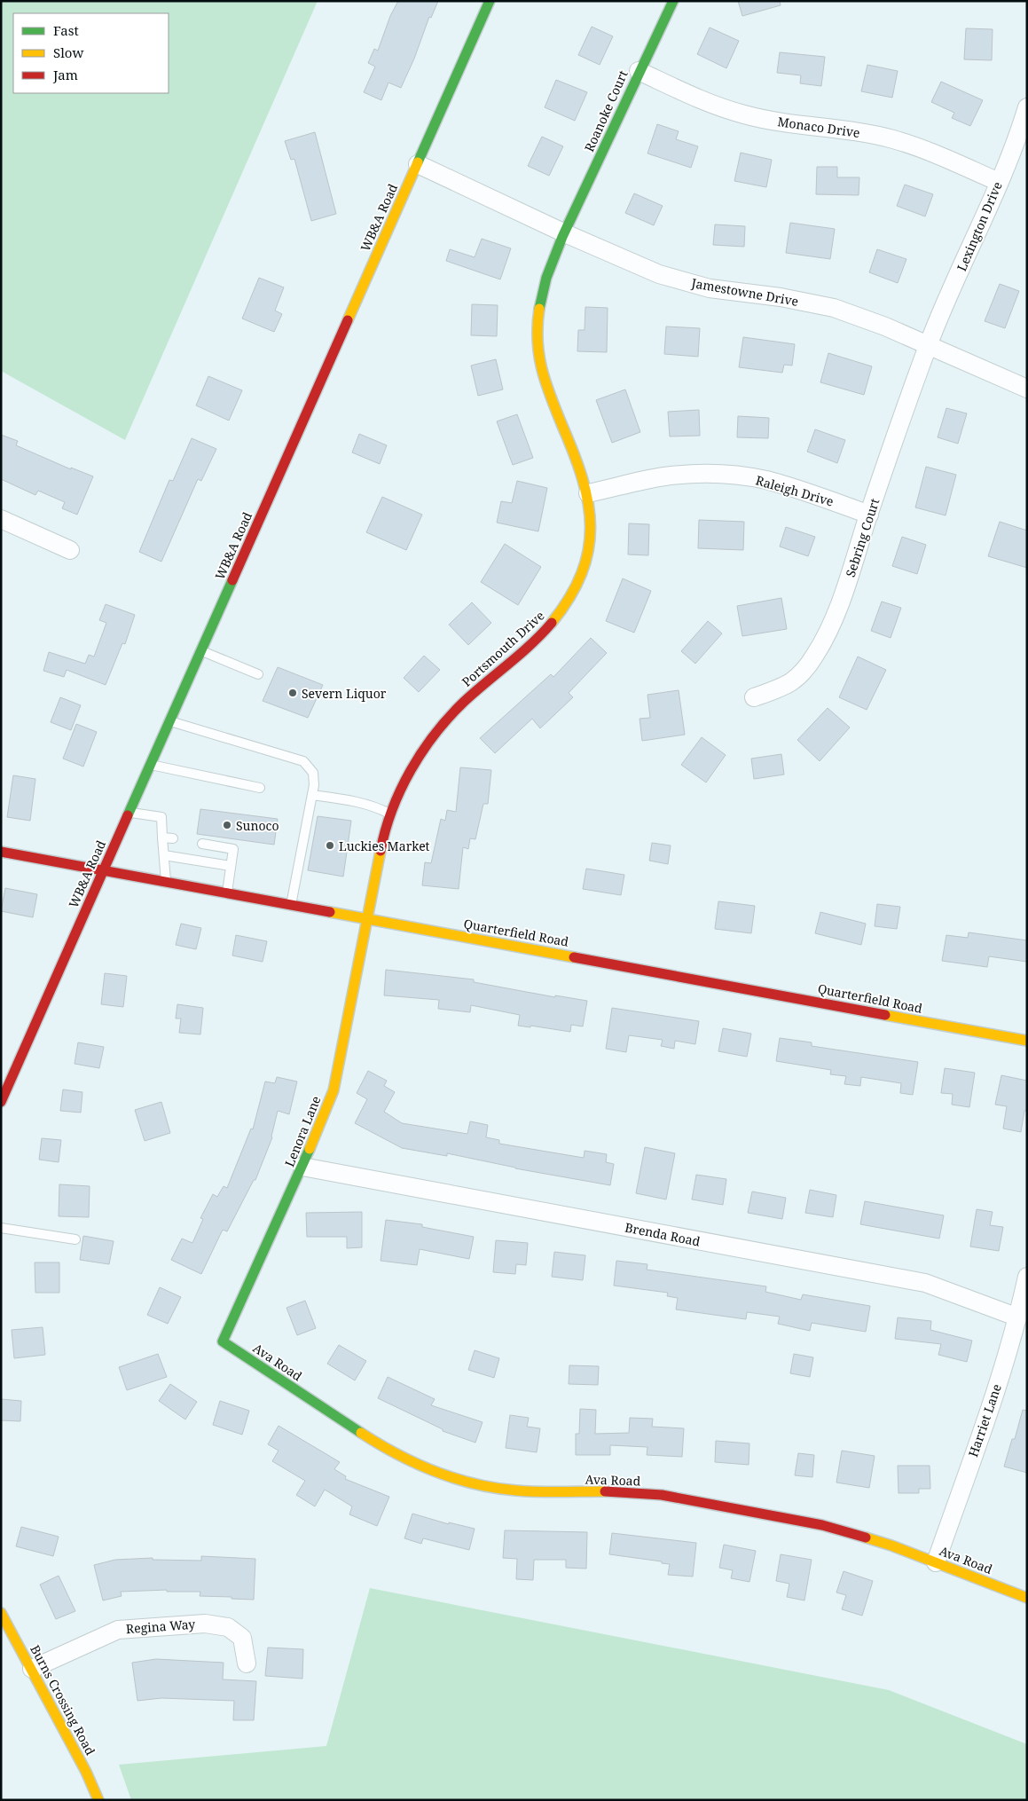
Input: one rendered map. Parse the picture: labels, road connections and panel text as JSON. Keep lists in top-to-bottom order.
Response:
{
  "streets": {
    "street": [
      "Roanoke Court",
      "Monaco Drive",
      "WB&A Road",
      "Lexington Drive",
      "Jamestowne Drive",
      "Raleigh Drive",
      "Sebring Court",
      "Portsmouth Drive",
      "Quarterfield Road",
      "Lenora Lane",
      "Brenda Road",
      "Ava Road",
      "Harriet Lane",
      "Regina Way",
      "Burns Crossing Road"
    ]
  },
  "crossings": [
    ["Roanoke Court", "Monaco Drive"],
    ["Roanoke Court", "Jamestowne Drive"],
    ["Roanoke Court", "Portsmouth Drive"],
    ["Monaco Drive", "Lexington Drive"],
    ["WB&A Road", "Jamestowne Drive"],
    ["WB&A Road", "Quarterfield Road"],
    ["Lexington Drive", "Jamestowne Drive"],
    ["Lexington Drive", "Sebring Court"],
    ["Jamestowne Drive", "Sebring Court"],
    ["Jamestowne Drive", "Portsmouth Drive"],
    ["Raleigh Drive", "Sebring Court"],
    ["Raleigh Drive", "Portsmouth Drive"],
    ["Portsmouth Drive", "Quarterfield Road"],
    ["Portsmouth Drive", "Lenora Lane"],
    ["Quarterfield Road", "Lenora Lane"],
    ["Lenora Lane", "Brenda Road"],
    ["Lenora Lane", "Ava Road"],
    ["Brenda Road", "Harriet Lane"],
    ["Ava Road", "Harriet Lane"],
    ["Regina Way", "Burns Crossing Road"]
  ],
  "places": ["Severn Liquor", "Sunoco", "Luckies Market"],
  "legend": ["Fast", "Slow", "Jam"]
}
